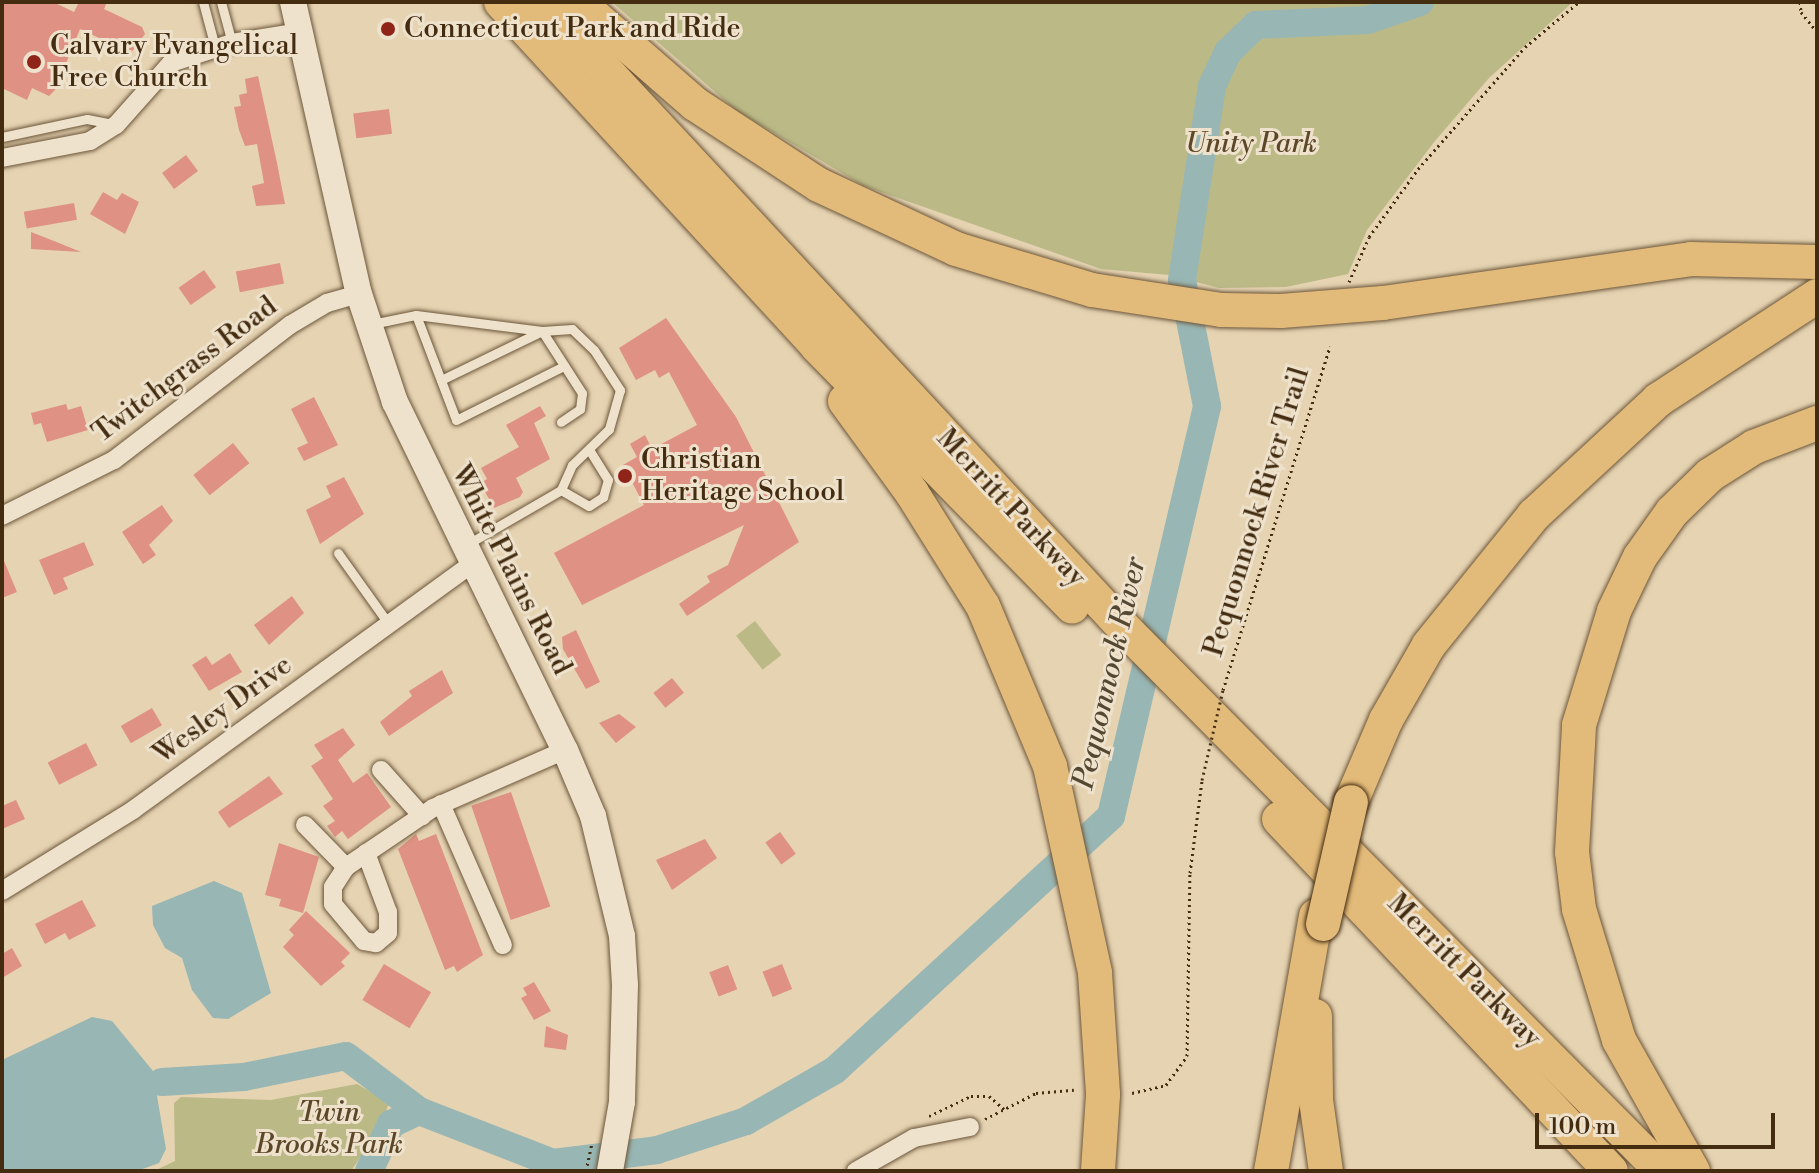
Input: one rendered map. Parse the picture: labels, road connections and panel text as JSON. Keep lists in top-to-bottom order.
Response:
{
  "streets": {
    "highway": ["Merritt Parkway"],
    "main road": ["White Plains Road"],
    "street": ["Twitchgrass Road", "Wesley Drive"],
    "path": ["Pequonnock River Trail"]
  },
  "crossings": [
    ["Twitchgrass Road", "White Plains Road"],
    ["White Plains Road", "Wesley Drive"]
  ],
  "water": ["Pequonnock River"],
  "parks": ["Unity Park", "Twin Brooks Park"],
  "places": ["Connecticut Park and Ride", "Calvary Evangelical Free Church", "Christian Heritage School"],
  "scale_bar": "100 m"
}
